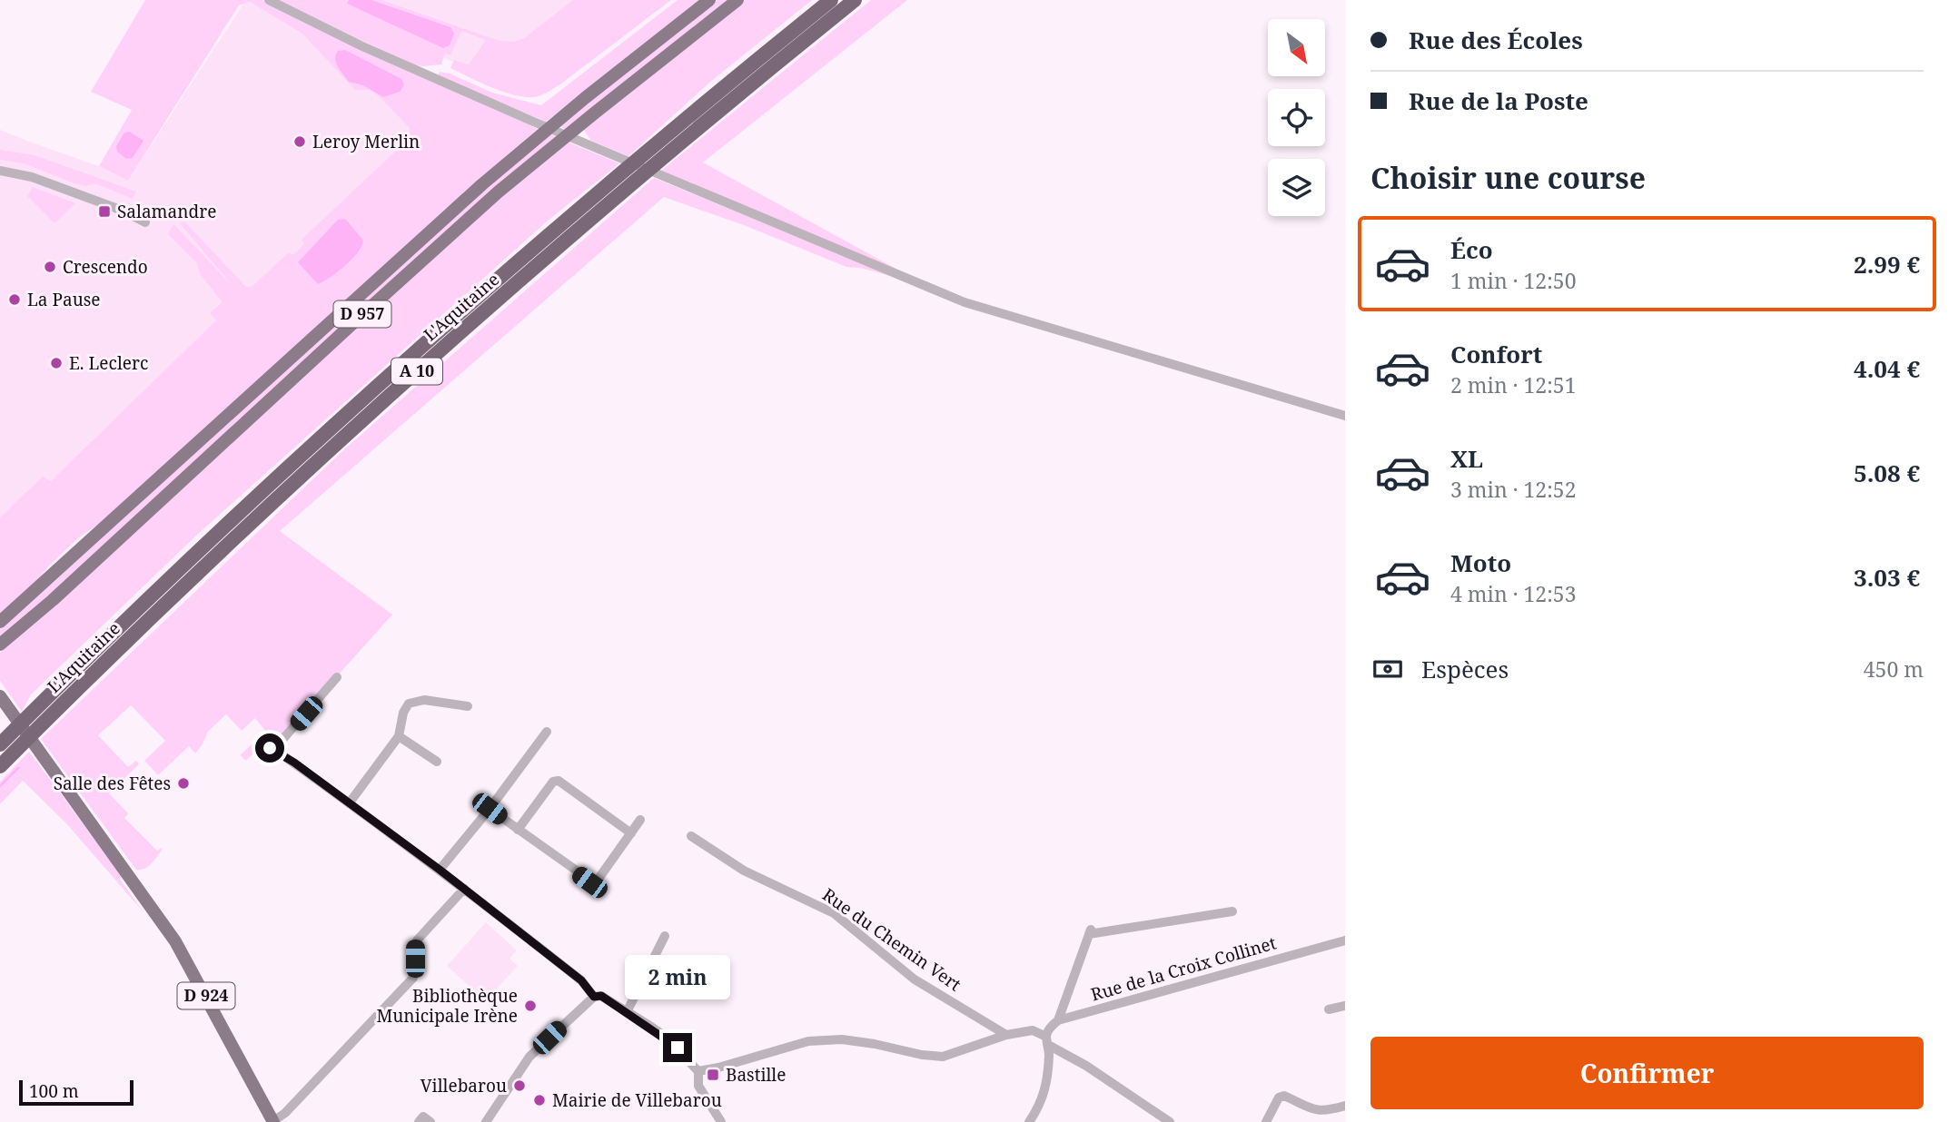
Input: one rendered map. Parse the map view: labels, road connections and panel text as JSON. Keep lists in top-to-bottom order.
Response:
{
  "streets": {
    "highway": ["L'Aquitaine", "A 10"],
    "main road": ["D 957", "D 924"],
    "street": ["Rue du Chemin Vert", "Rue de la Croix Collinet"]
  },
  "places": {
    "other": [
      "Leroy Merlin",
      "Crescendo",
      "La Pause",
      "E. Leclerc",
      "Salle des Fêtes",
      "Bibliothèque Municipale Irène",
      "Villebarou",
      "Mairie de Villebarou"
    ],
    "transit": ["Salamandre", "Bastille"]
  },
  "scale_bar": "100 m",
  "north": "bottom right",
  "page": {
    "banner": ["Rue des Écoles", "Rue de la Poste"],
    "heading": "Choisir une course",
    "list": [
      {
        "name": "Éco",
        "note": "1 min · 12:50",
        "value": "2.99 €"
      },
      {
        "name": "Confort",
        "note": "2 min · 12:51",
        "value": "4.04 €"
      },
      {
        "name": "XL",
        "note": "3 min · 12:52",
        "value": "5.08 €"
      },
      {
        "name": "Moto",
        "note": "4 min · 12:53",
        "value": "3.03 €"
      }
    ],
    "pay": ["Espèces", "450 m"],
    "bubble": "2 min",
    "buttons": "Confirmer",
    "scale": "100 m"
  }
}
